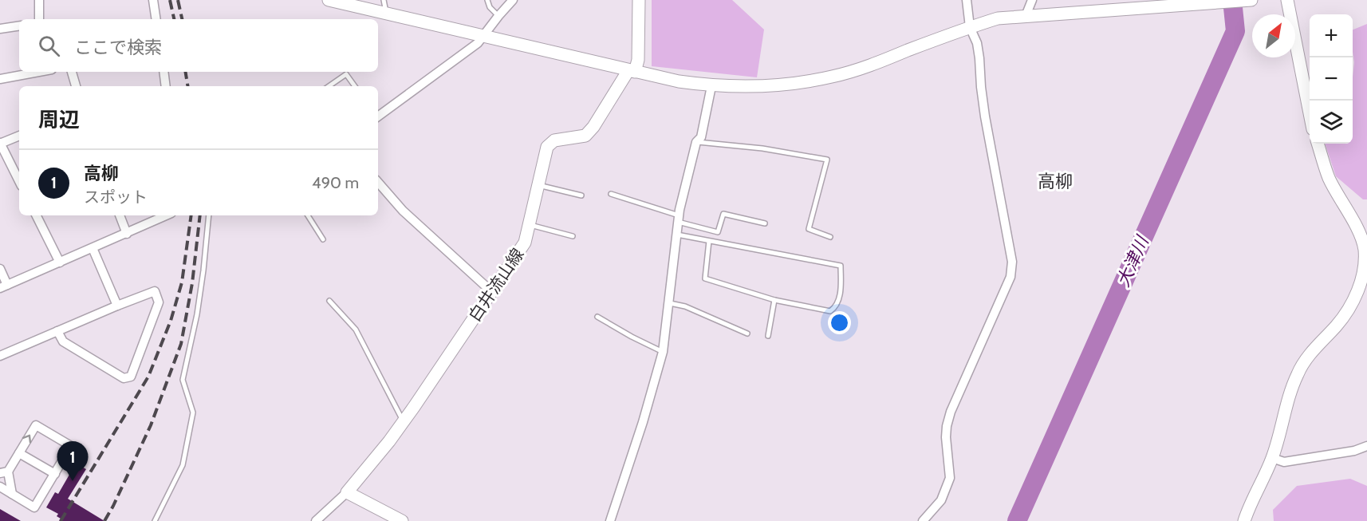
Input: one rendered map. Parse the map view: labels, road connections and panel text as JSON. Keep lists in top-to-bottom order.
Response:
{
  "streets": {
    "street": ["白井流山線"]
  },
  "districts": ["高柳"],
  "water": ["大津川"],
  "north": "top right",
  "page": {
    "map_buttons": ["+", "−"],
    "search": "ここで検索",
    "heading": "周辺",
    "list": [
      {
        "mark": "1",
        "name": "高柳",
        "note": "スポット",
        "value": "490 m"
      }
    ],
    "pins": "1"
  }
}
